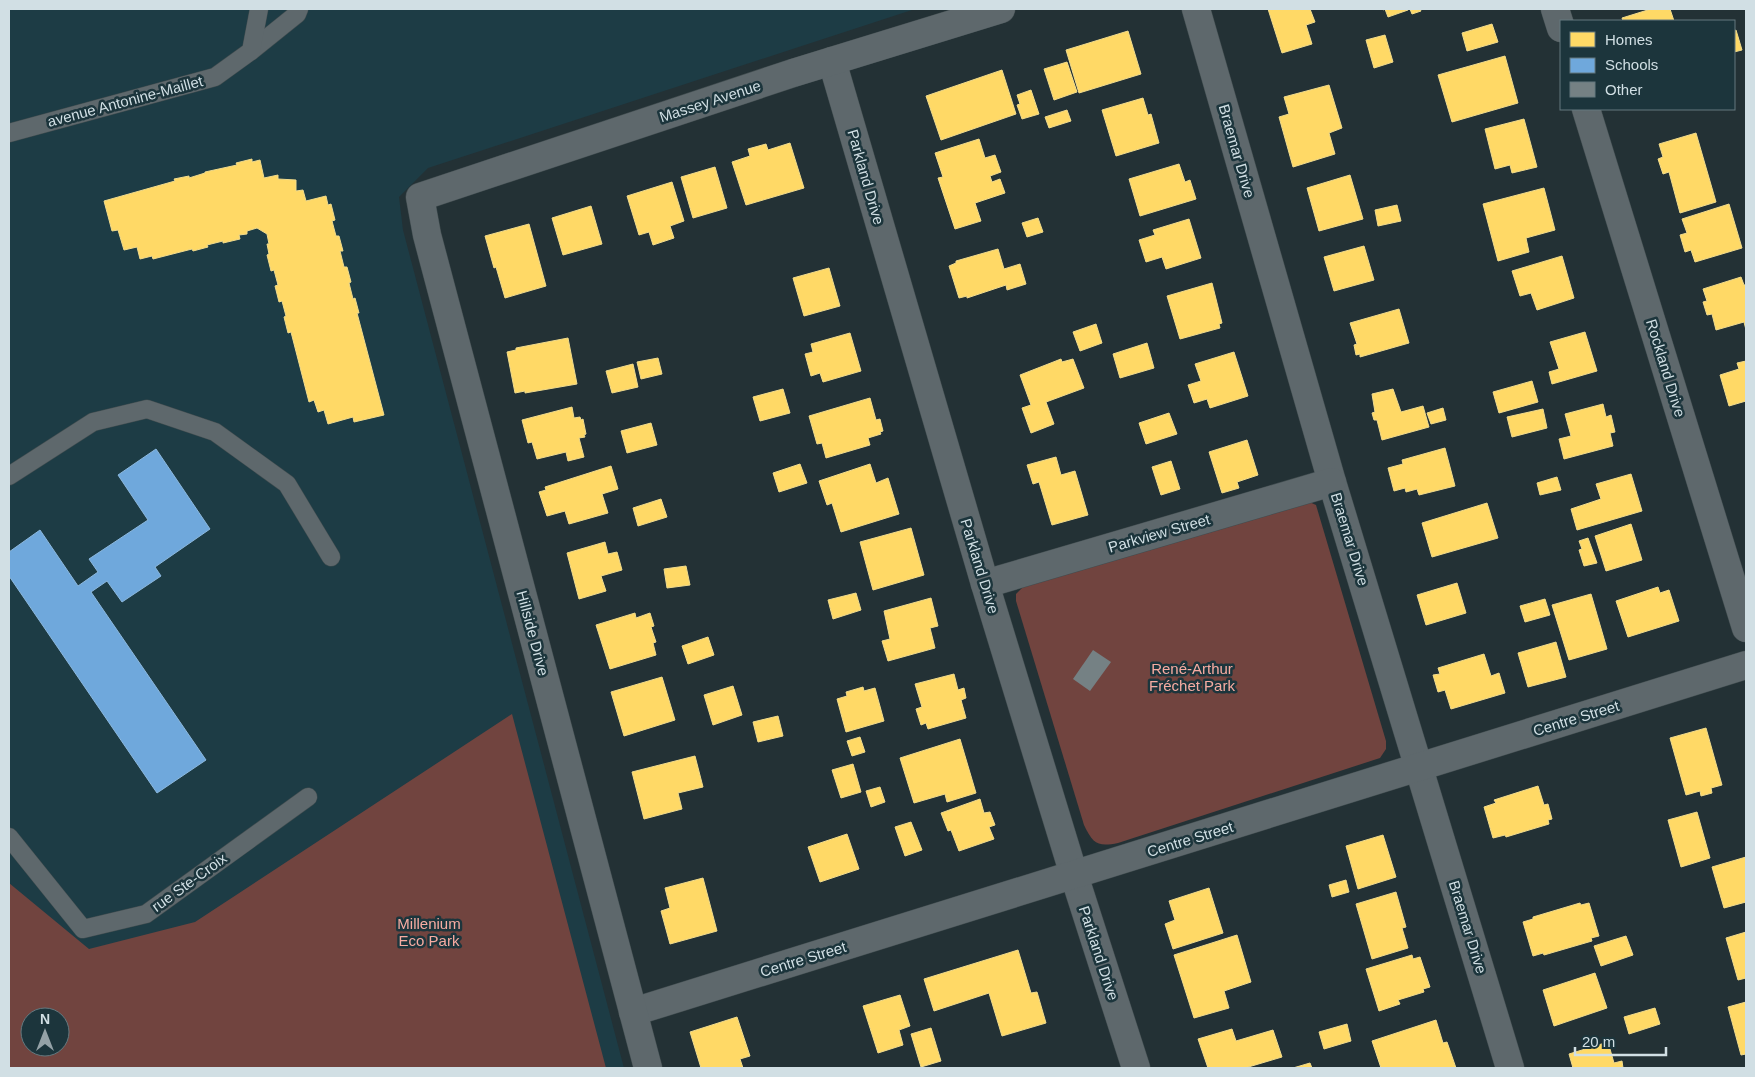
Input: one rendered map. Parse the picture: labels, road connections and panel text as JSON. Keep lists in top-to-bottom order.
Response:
{
  "streets": {
    "street": [
      "Massey Avenue",
      "Braemar Drive",
      "Parkland Drive",
      "Rockland Drive",
      "Parkview Street",
      "Hillside Drive",
      "Centre Street"
    ],
    "lane": ["avenue Antonine-Maillet", "rue Ste-Croix"]
  },
  "crossings": [
    ["Massey Avenue", "Parkland Drive"],
    ["Massey Avenue", "Hillside Drive"],
    ["Braemar Drive", "Parkview Street"],
    ["Braemar Drive", "Centre Street"],
    ["Parkland Drive", "Parkview Street"],
    ["Parkland Drive", "Centre Street"],
    ["Hillside Drive", "Centre Street"]
  ],
  "parks": ["René-Arthur Fréchet Park", "Millenium Eco Park"],
  "legend": ["Homes", "Schools", "Other"],
  "scale_bar": "20 m",
  "north": "top"
}
